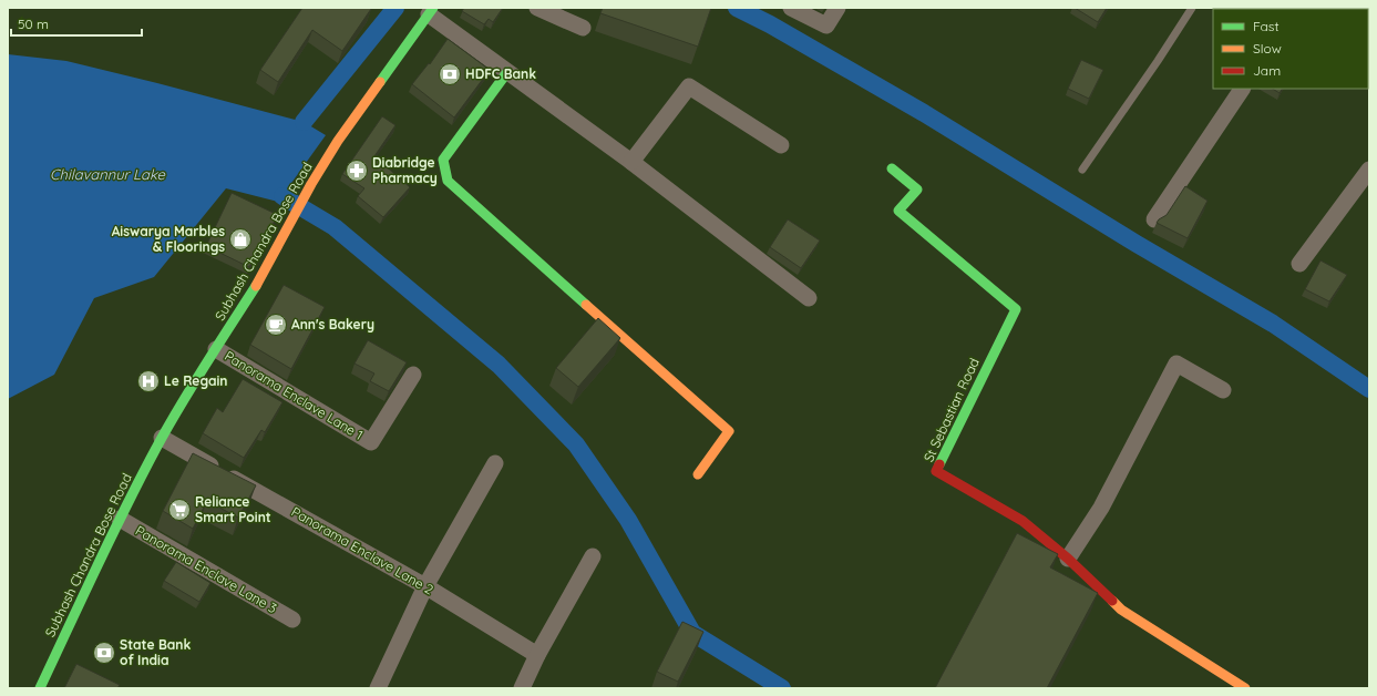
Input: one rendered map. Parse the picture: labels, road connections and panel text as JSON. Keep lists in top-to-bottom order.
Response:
{
  "streets": {
    "street": [
      "Subhash Chandra Bose Road",
      "Panorama Enclave Lane 1",
      "St Sebastian Road",
      "Panorama Enclave Lane 2",
      "Panorama Enclave Lane 3"
    ]
  },
  "crossings": [
    ["Subhash Chandra Bose Road", "Panorama Enclave Lane 1"],
    ["Subhash Chandra Bose Road", "Panorama Enclave Lane 2"],
    ["Subhash Chandra Bose Road", "Panorama Enclave Lane 3"]
  ],
  "water": ["Chilavannur Lake"],
  "places": {
    "bank": ["HDFC Bank", "State Bank of India"],
    "pharmacy": ["Diabridge Pharmacy"],
    "shop": ["Aiswarya Marbles & Floorings"],
    "cafe": ["Ann's Bakery"],
    "hospital": ["Le Regain"],
    "supermarket": ["Reliance Smart Point"]
  },
  "legend": ["Fast", "Slow", "Jam"],
  "scale_bar": "50 m"
}
